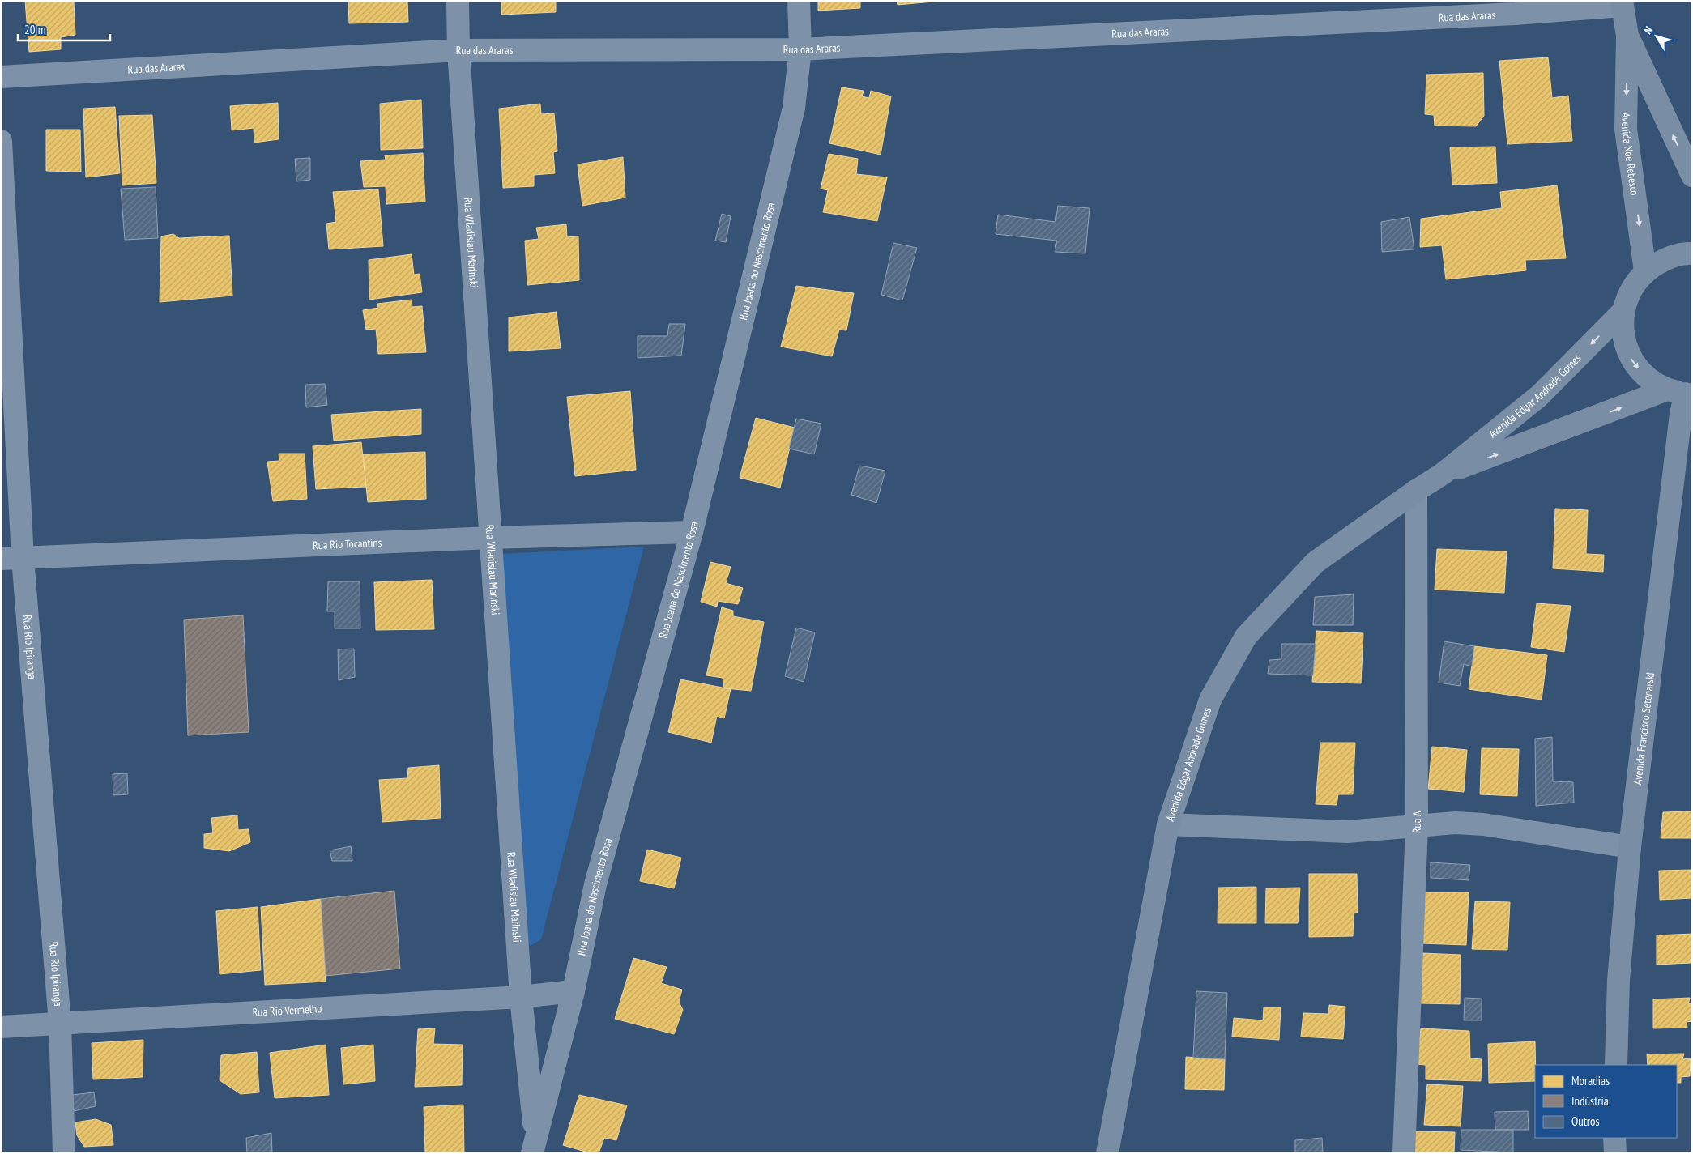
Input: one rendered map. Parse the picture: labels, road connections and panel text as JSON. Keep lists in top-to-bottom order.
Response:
{
  "streets": {
    "main road": ["Avenida Noe Rebesco", "Avenida Edgar Andrade Gomes", "Avenida Francisco Setenarski"],
    "street": [
      "Rua das Araras",
      "Rua Wladislau Marinski",
      "Rua Joana do Nascimento Rosa",
      "Rua Rio Tocantins",
      "Rua Rio Ipiranga",
      "Rua A",
      "Rua Rio Vermelho"
    ]
  },
  "crossings": [
    ["Rua das Araras", "Avenida Noe Rebesco"],
    ["Rua das Araras", "Rua Wladislau Marinski"],
    ["Rua das Araras", "Rua Joana do Nascimento Rosa"],
    ["Rua Wladislau Marinski", "Rua Joana do Nascimento Rosa"],
    ["Rua Wladislau Marinski", "Rua Rio Tocantins"],
    ["Rua Wladislau Marinski", "Rua Rio Vermelho"],
    ["Rua Joana do Nascimento Rosa", "Rua Rio Tocantins"],
    ["Rua Joana do Nascimento Rosa", "Rua Rio Vermelho"],
    ["Avenida Edgar Andrade Gomes", "Avenida Francisco Setenarski"],
    ["Avenida Edgar Andrade Gomes", "Rua A"],
    ["Rua Rio Tocantins", "Rua Rio Ipiranga"],
    ["Rua Rio Ipiranga", "Rua Rio Vermelho"]
  ],
  "legend": ["Moradias", "Indústria", "Outros"],
  "scale_bar": "20 m",
  "north": "top left"
}
